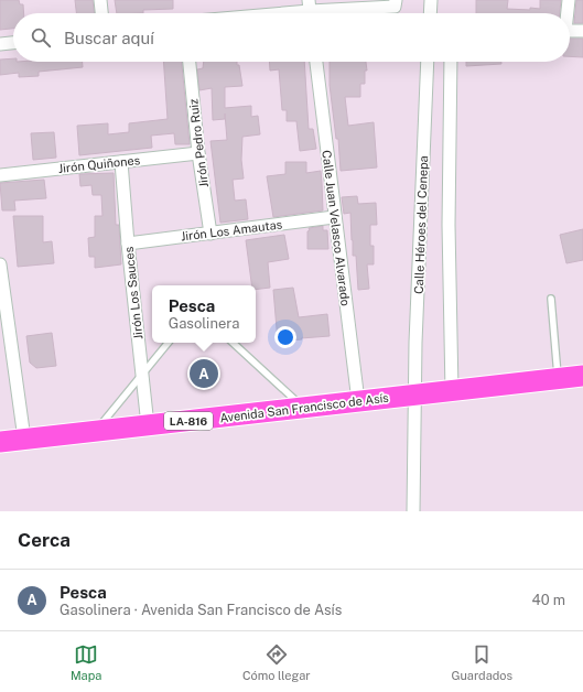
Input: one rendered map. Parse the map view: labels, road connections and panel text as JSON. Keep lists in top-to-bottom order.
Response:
{
  "streets": {
    "highway": ["Avenida San Francisco de Asís", "LA-816"],
    "street": [
      "Jirón Pedro Ruiz",
      "Jirón Quiñones",
      "Calle Héroes del Cenepa",
      "Calle Juan Velasco Alvarado",
      "Jirón Los Amautas",
      "Jirón Los Sauces"
    ]
  },
  "crossings": [
    ["Jirón Pedro Ruiz", "Jirón Quiñones"],
    ["Jirón Pedro Ruiz", "Jirón Los Amautas"],
    ["Jirón Quiñones", "Jirón Los Sauces"],
    ["Calle Héroes del Cenepa", "Avenida San Francisco de Asís"],
    ["Calle Juan Velasco Alvarado", "Jirón Los Amautas"],
    ["Calle Juan Velasco Alvarado", "Avenida San Francisco de Asís"],
    ["Jirón Los Amautas", "Jirón Los Sauces"],
    ["Jirón Los Sauces", "Avenida San Francisco de Asís"]
  ],
  "page": {
    "search": "Buscar aquí",
    "popup": ["Pesca", "Gasolinera"],
    "pins": "A",
    "heading": "Cerca",
    "list": [
      {
        "mark": "A",
        "name": "Pesca",
        "note": "Gasolinera · Avenida San Francisco de Asís",
        "value": "40 m"
      }
    ],
    "nav": ["Mapa", "Cómo llegar", "Guardados"]
  }
}
